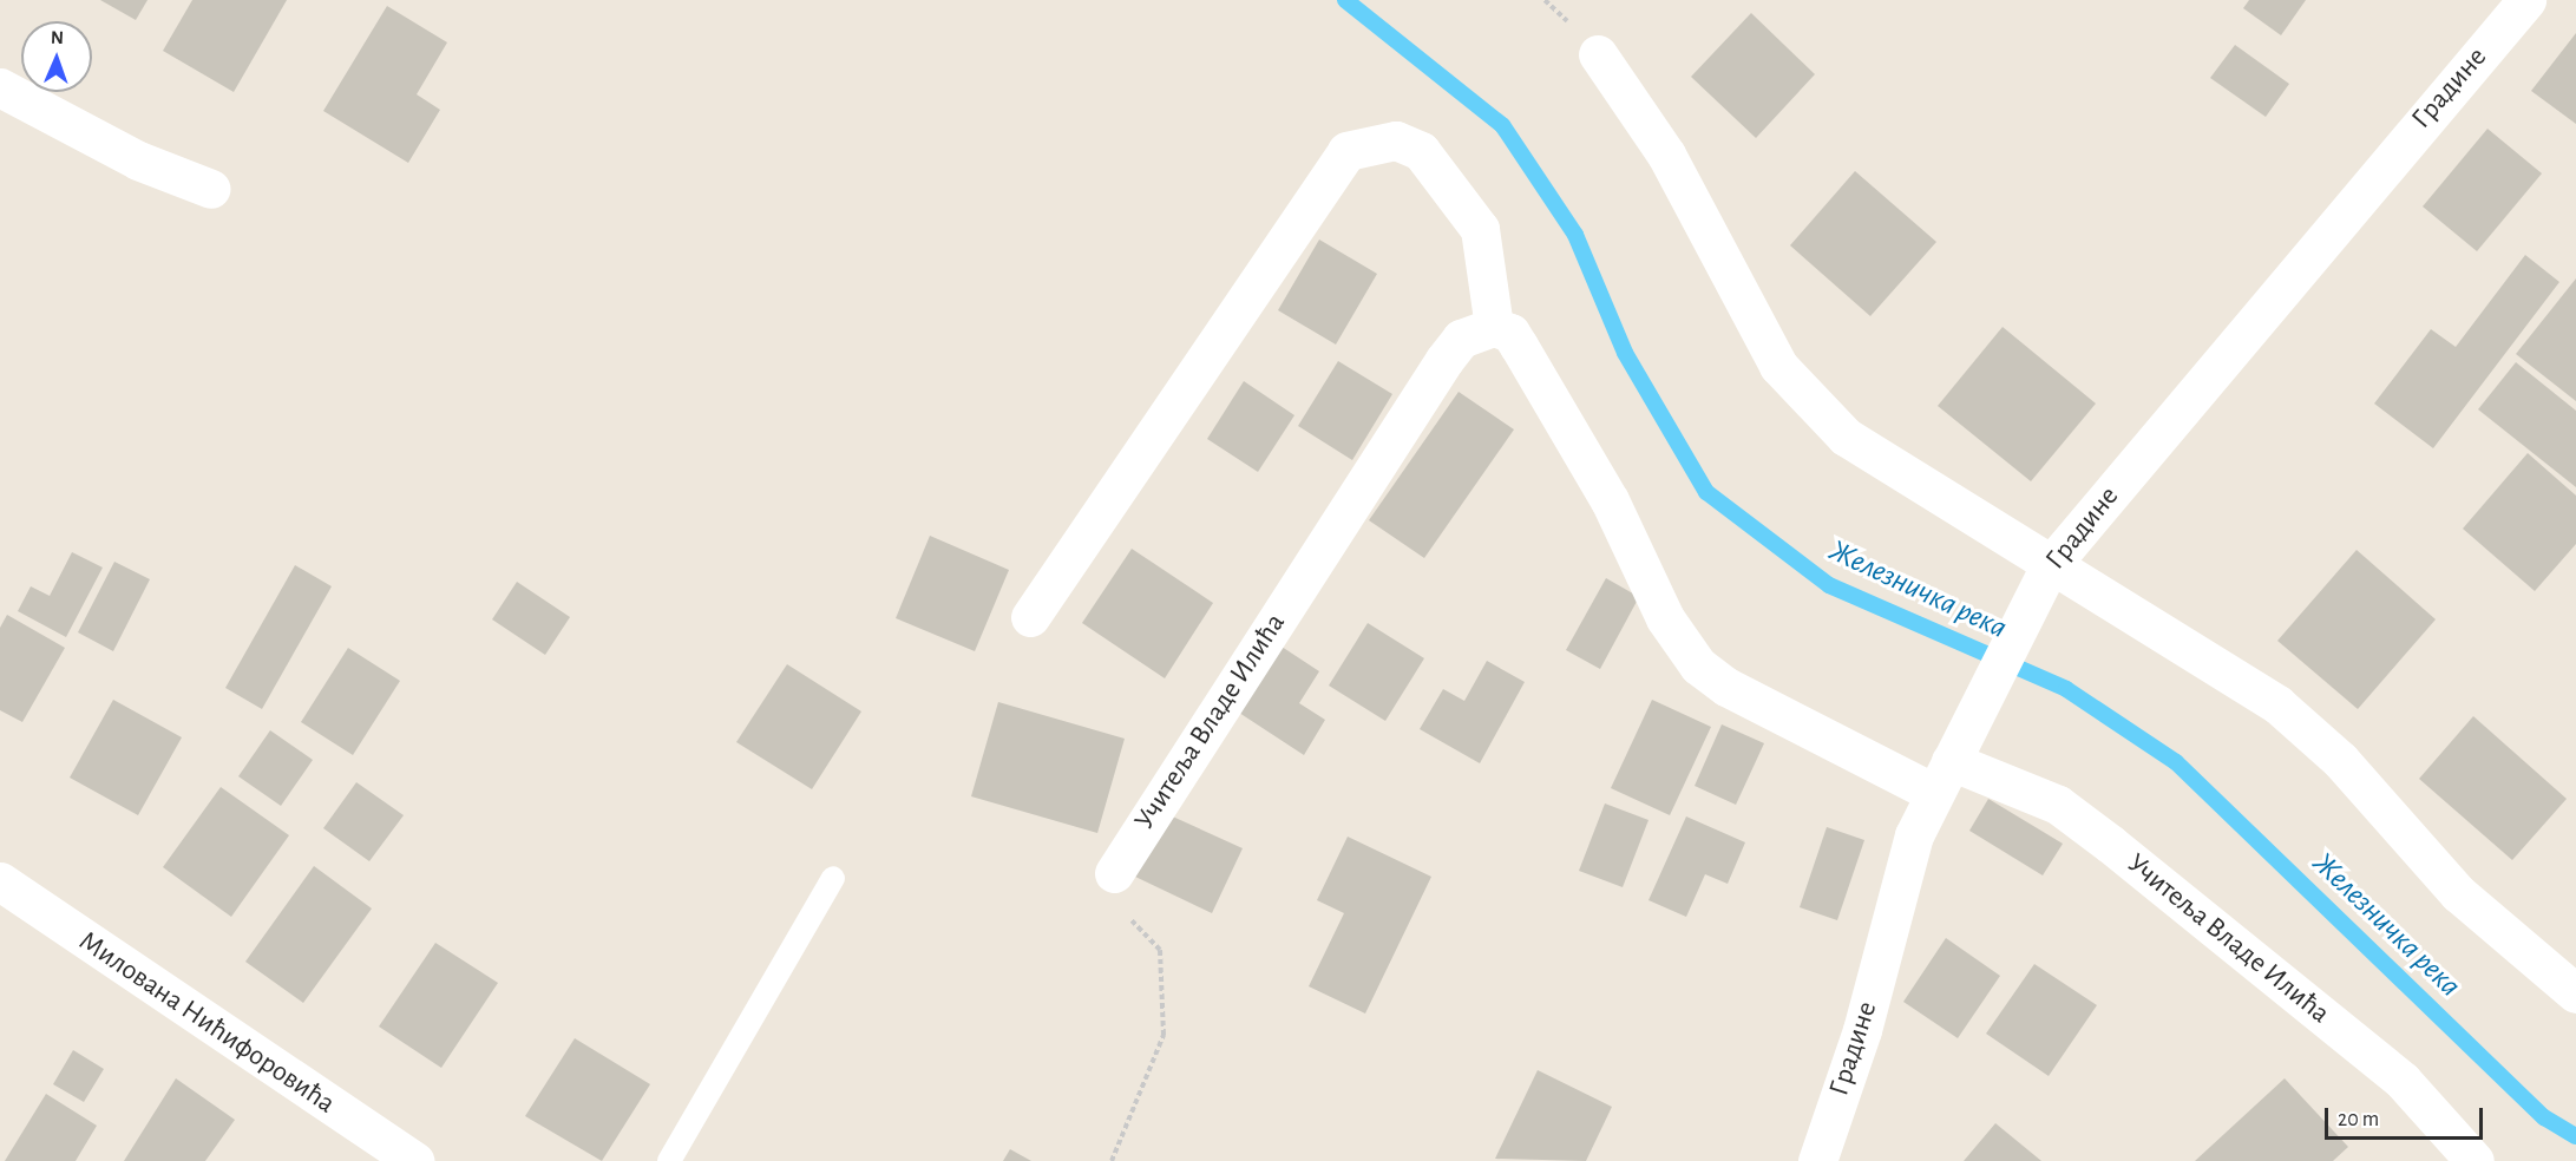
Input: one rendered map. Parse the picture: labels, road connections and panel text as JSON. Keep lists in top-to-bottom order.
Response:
{
  "streets": {
    "street": ["Градине", "Учитеља Владе Илића", "Милована Нићифоровића"]
  },
  "crossings": [
    ["Градине", "Учитеља Владе Илића"]
  ],
  "water": ["Железничка река"],
  "scale_bar": "20 m",
  "north": "top"
}
